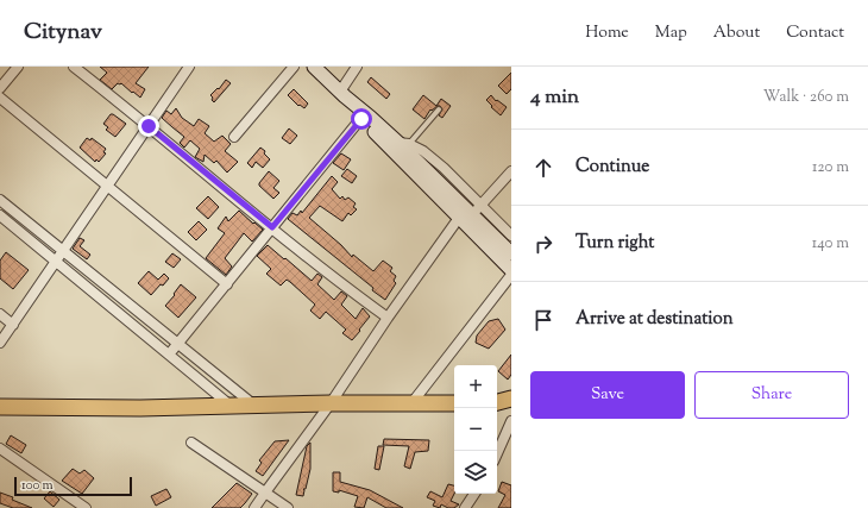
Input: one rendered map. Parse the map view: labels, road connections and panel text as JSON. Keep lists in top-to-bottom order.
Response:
{
  "scale_bar": "100 m",
  "page": {
    "header": "Citynav",
    "nav": [
      "Home",
      "Map",
      "About",
      "Contact"
    ],
    "heading": ["4 min", "Walk · 260 m"],
    "list": [
      ["Continue", "120 m"],
      ["Turn right", "140 m"],
      "Arrive at destination"
    ],
    "buttons": ["Save", "Share"],
    "map_buttons": ["+", "−"],
    "scale": "100 m"
  }
}
